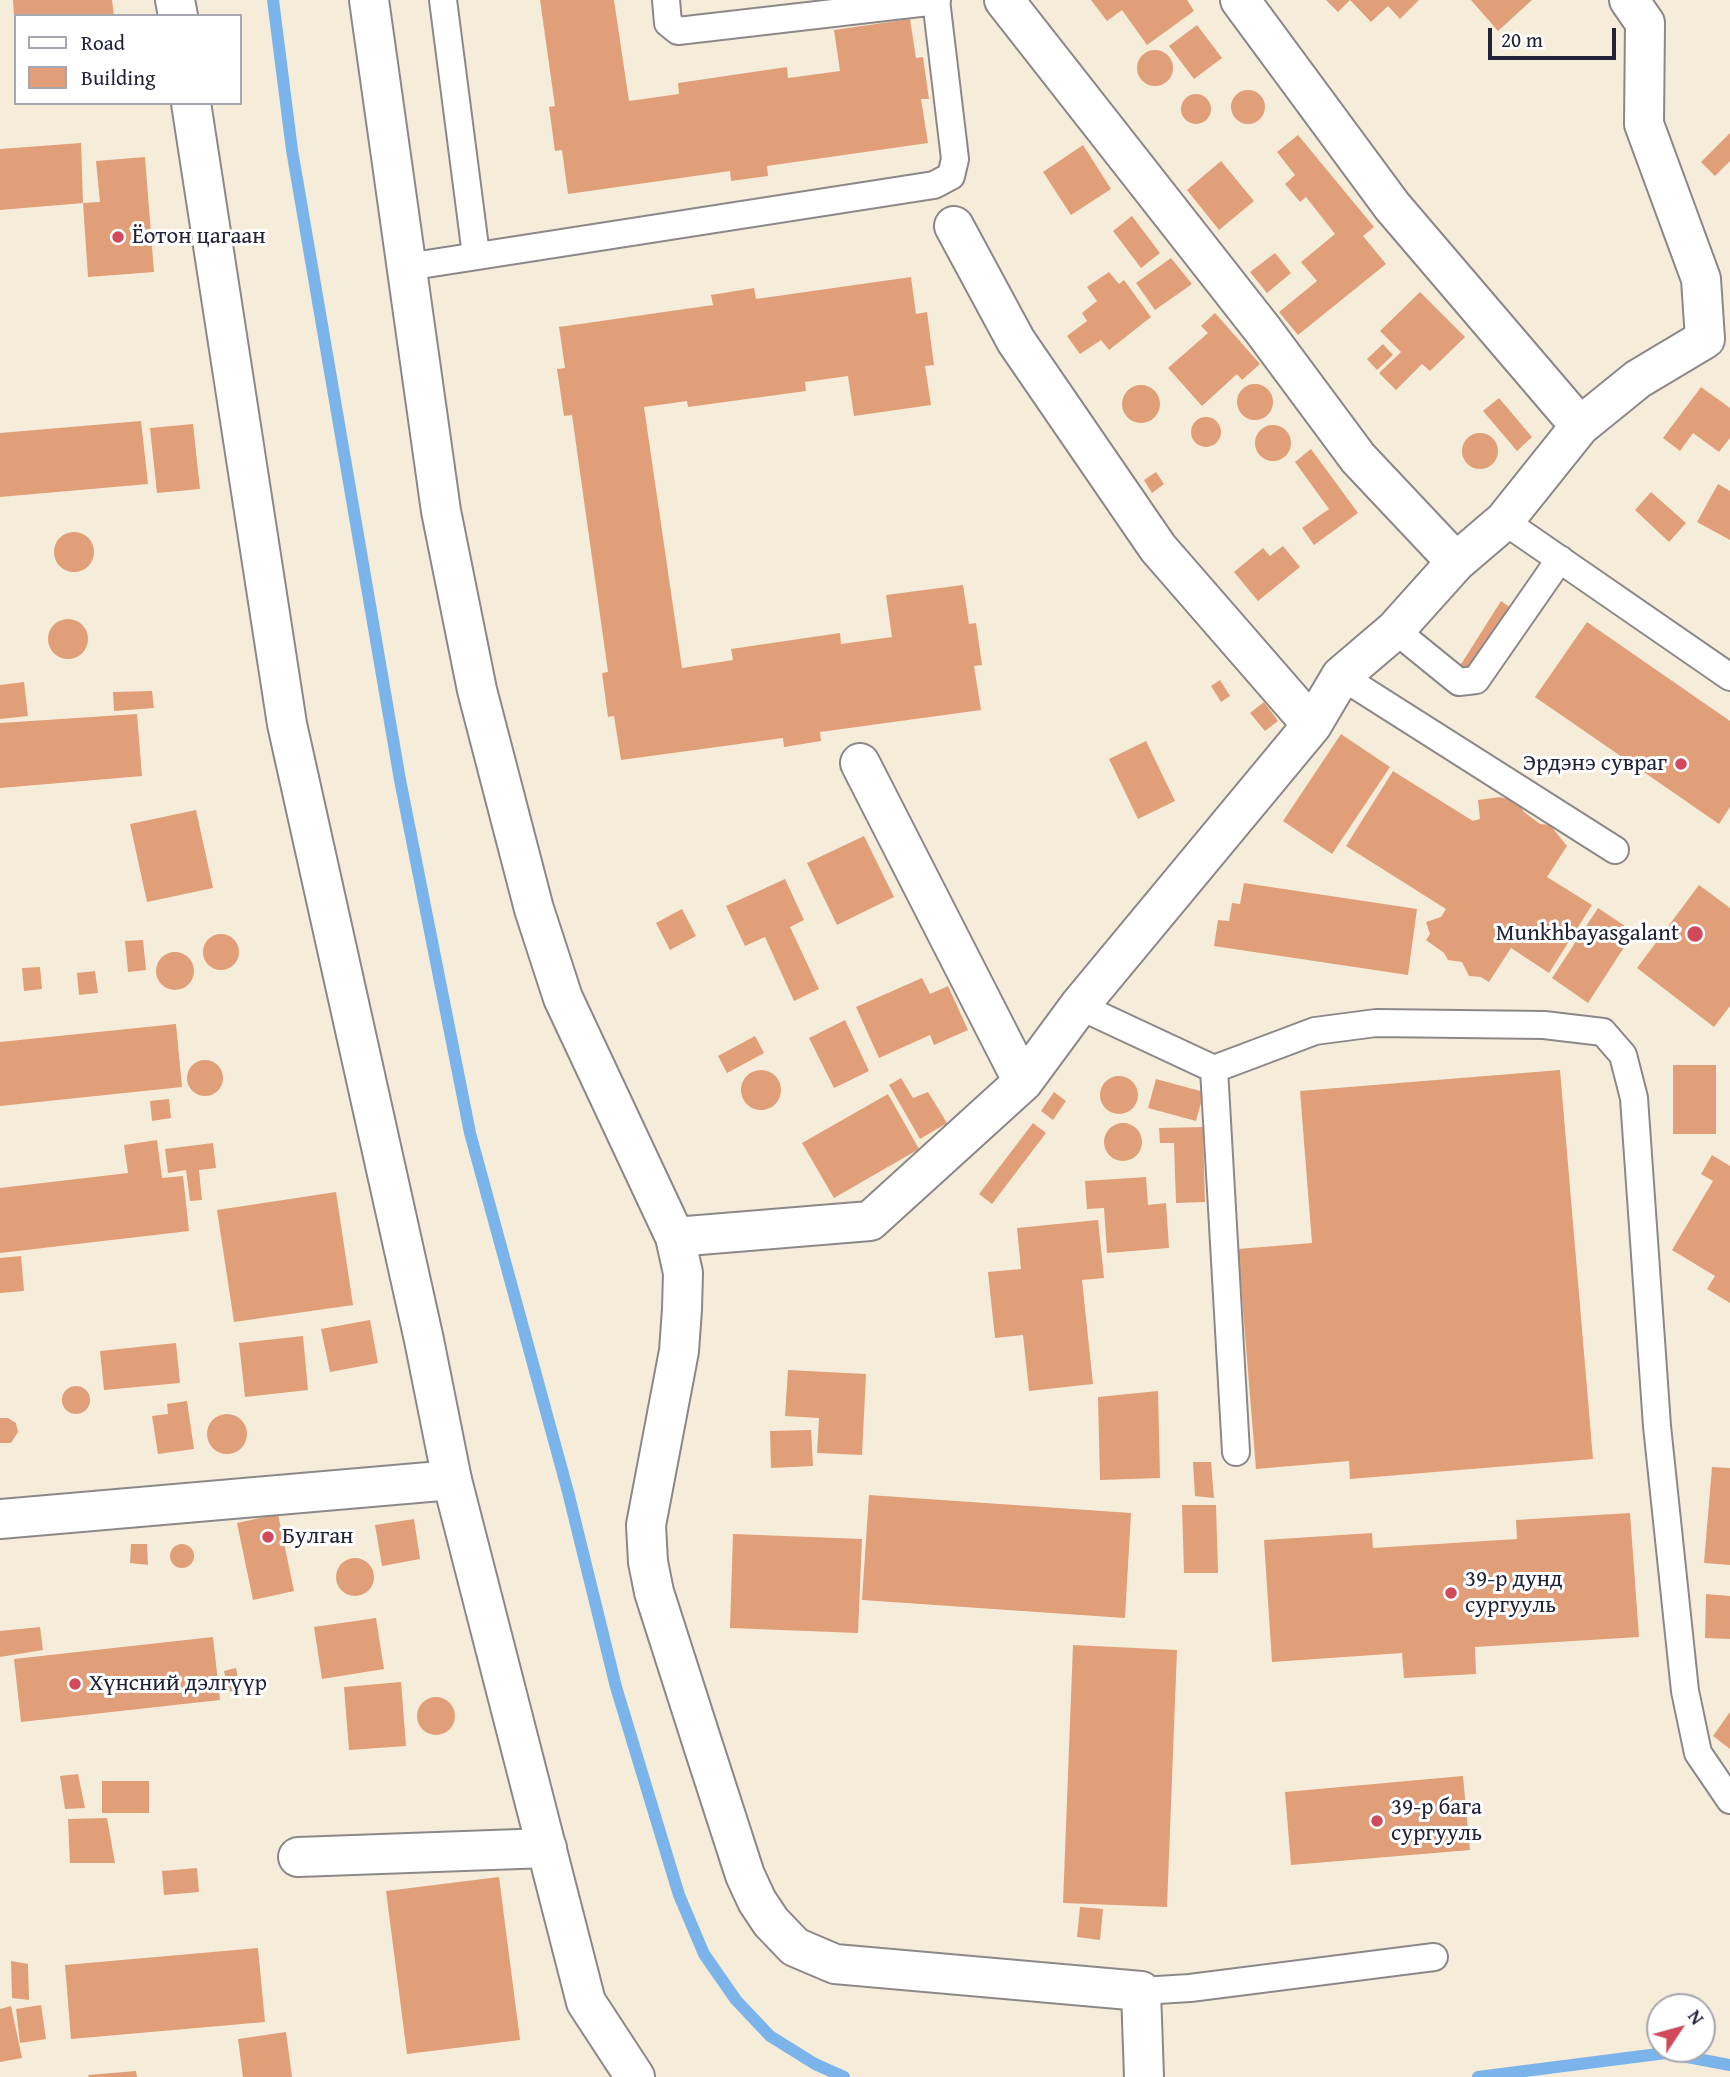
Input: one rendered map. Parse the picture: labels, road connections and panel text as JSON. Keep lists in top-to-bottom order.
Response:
{
  "places": [
    "Ёотон цагаан",
    "Эрдэнэ сувраг",
    "Munkhbayasgalant",
    "Булган",
    "39-р дунд сургууль",
    "Хүнсний дэлгүүр",
    "39-р бага сургууль"
  ],
  "legend": ["Road", "Building"],
  "scale_bar": "20 m",
  "north": "top right"
}
